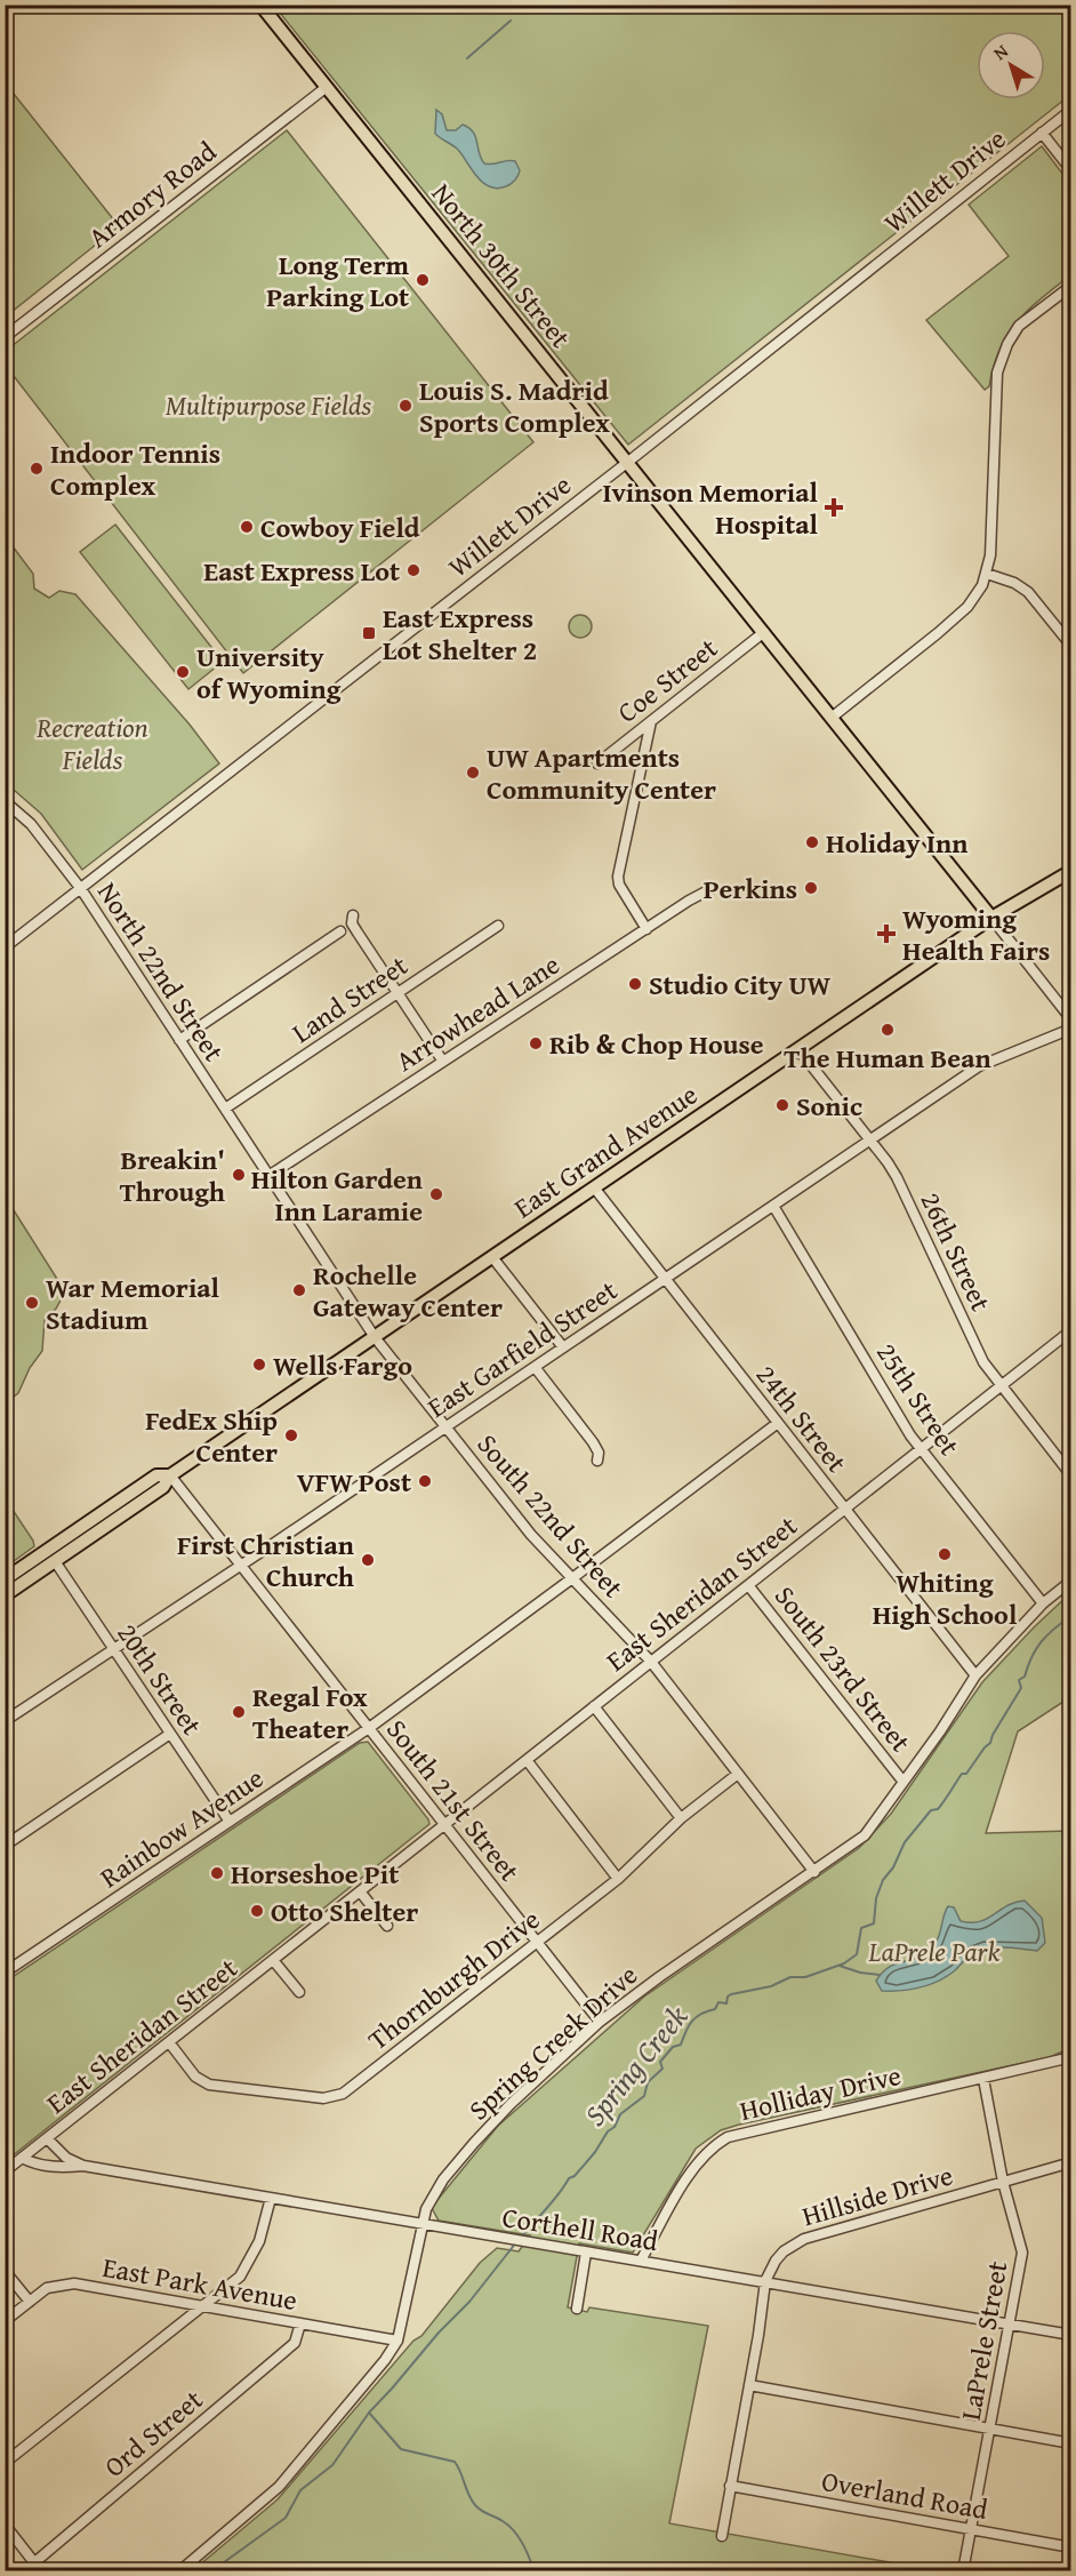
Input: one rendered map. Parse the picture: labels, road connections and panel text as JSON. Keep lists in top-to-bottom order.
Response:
{
  "streets": {
    "main road": ["North 30th Street", "East Grand Avenue"],
    "street": [
      "Willett Drive",
      "Armory Road",
      "Coe Street",
      "North 22nd Street",
      "Land Street",
      "Arrowhead Lane",
      "26th Street",
      "East Garfield Street",
      "25th Street",
      "24th Street",
      "South 22nd Street",
      "East Sheridan Street",
      "South 23rd Street",
      "20th Street",
      "South 21st Street",
      "Rainbow Avenue",
      "Thornburgh Drive",
      "Spring Creek Drive",
      "Holliday Drive",
      "Hillside Drive",
      "Corthell Road",
      "East Park Avenue",
      "LaPrele Street",
      "Ord Street",
      "Overland Road"
    ]
  },
  "crossings": [
    ["Willett Drive", "North 30th Street"],
    ["Willett Drive", "North 22nd Street"],
    ["Armory Road", "North 30th Street"],
    ["North 30th Street", "Coe Street"],
    ["North 30th Street", "East Grand Avenue"],
    ["North 22nd Street", "Land Street"],
    ["North 22nd Street", "Arrowhead Lane"],
    ["North 22nd Street", "South 22nd Street"],
    ["Arrowhead Lane", "South 22nd Street"],
    ["East Grand Avenue", "26th Street"],
    ["East Grand Avenue", "24th Street"],
    ["East Grand Avenue", "South 22nd Street"],
    ["East Grand Avenue", "20th Street"],
    ["East Grand Avenue", "South 21st Street"],
    ["26th Street", "East Garfield Street"],
    ["26th Street", "East Sheridan Street"],
    ["East Garfield Street", "25th Street"],
    ["East Garfield Street", "24th Street"],
    ["East Garfield Street", "South 22nd Street"],
    ["East Garfield Street", "20th Street"],
    ["East Garfield Street", "South 21st Street"],
    ["25th Street", "East Sheridan Street"],
    ["25th Street", "Spring Creek Drive"],
    ["24th Street", "East Sheridan Street"],
    ["24th Street", "Rainbow Avenue"],
    ["24th Street", "Spring Creek Drive"],
    ["South 22nd Street", "East Sheridan Street"],
    ["South 22nd Street", "Rainbow Avenue"],
    ["South 22nd Street", "Thornburgh Drive"],
    ["South 22nd Street", "Spring Creek Drive"],
    ["East Sheridan Street", "South 23rd Street"],
    ["East Sheridan Street", "South 21st Street"],
    ["East Sheridan Street", "Thornburgh Drive"],
    ["East Sheridan Street", "Corthell Road"],
    ["South 23rd Street", "Spring Creek Drive"],
    ["20th Street", "Rainbow Avenue"],
    ["South 21st Street", "Rainbow Avenue"],
    ["South 21st Street", "Thornburgh Drive"],
    ["South 21st Street", "Spring Creek Drive"],
    ["Spring Creek Drive", "Corthell Road"],
    ["Spring Creek Drive", "East Park Avenue"],
    ["Holliday Drive", "Corthell Road"],
    ["Holliday Drive", "LaPrele Street"],
    ["Hillside Drive", "Corthell Road"],
    ["Hillside Drive", "LaPrele Street"],
    ["Hillside Drive", "Overland Road"],
    ["Corthell Road", "LaPrele Street"],
    ["East Park Avenue", "Ord Street"],
    ["LaPrele Street", "Overland Road"]
  ],
  "water": ["Spring Creek"],
  "parks": ["Multipurpose Fields", "Recreation Fields", "LaPrele Park"],
  "places": {
    "other": [
      "Long Term Parking Lot",
      "Louis S. Madrid Sports Complex",
      "Indoor Tennis Complex",
      "Cowboy Field",
      "East Express Lot",
      "University of Wyoming",
      "UW Apartments Community Center",
      "Holiday Inn",
      "Perkins",
      "Studio City UW",
      "The Human Bean",
      "Rib & Chop House",
      "Sonic",
      "Breakin' Through",
      "Hilton Garden Inn Laramie",
      "Rochelle Gateway Center",
      "War Memorial Stadium",
      "Wells Fargo",
      "FedEx Ship Center",
      "VFW Post",
      "Whiting High School",
      "First Christian Church",
      "Regal Fox Theater",
      "Horseshoe Pit",
      "Otto Shelter"
    ],
    "health": ["Ivinson Memorial Hospital", "Wyoming Health Fairs"],
    "transit": ["East Express Lot Shelter 2"]
  },
  "north": "top left"
}
